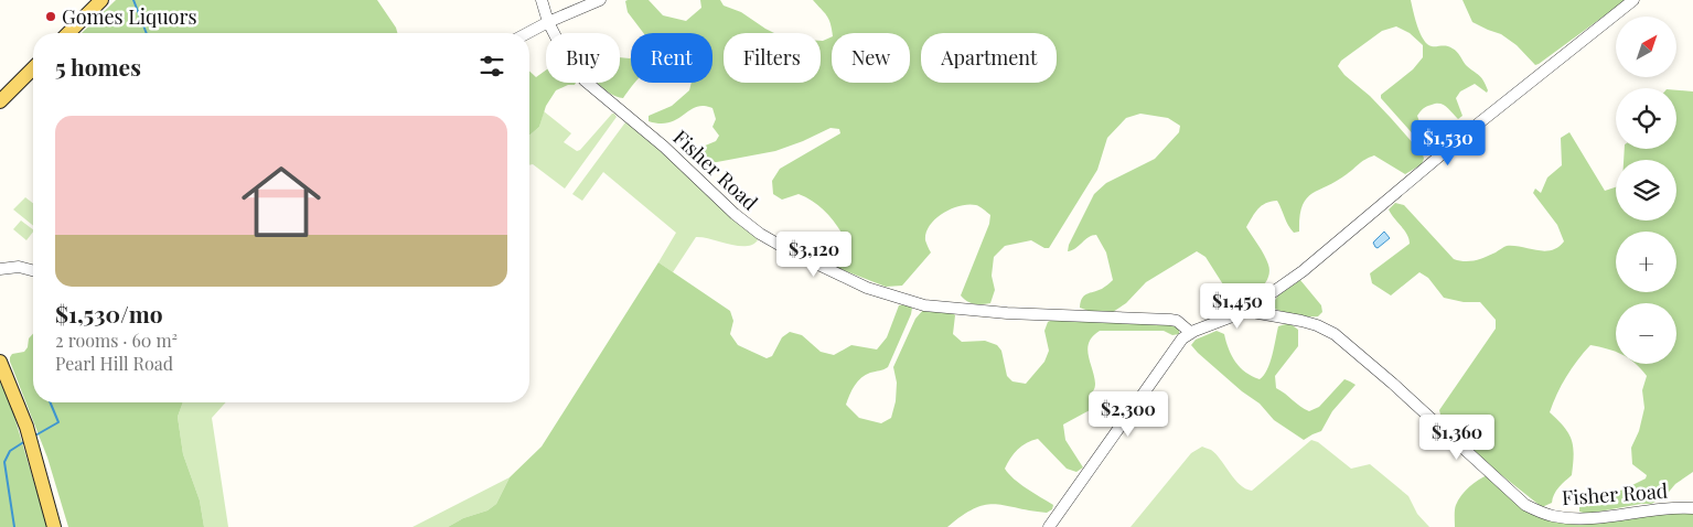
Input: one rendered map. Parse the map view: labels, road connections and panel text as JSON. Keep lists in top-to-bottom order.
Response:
{
  "streets": {
    "street": ["Fisher Road"]
  },
  "places": ["Gomes Liquors"],
  "north": "top right",
  "page": {
    "map_buttons": ["+", "−"],
    "chip": [
      "Buy",
      "Rent",
      "Filters",
      "New",
      "Apartment"
    ],
    "heading": "5 homes",
    "list": [
      {
        "name": "$1,530/mo",
        "note": "2 rooms · 60 m² · Pearl Hill Road"
      }
    ],
    "price": [
      "$1,530",
      "$3,120",
      "$1,450",
      "$2,300",
      "$1,360"
    ]
  }
}
